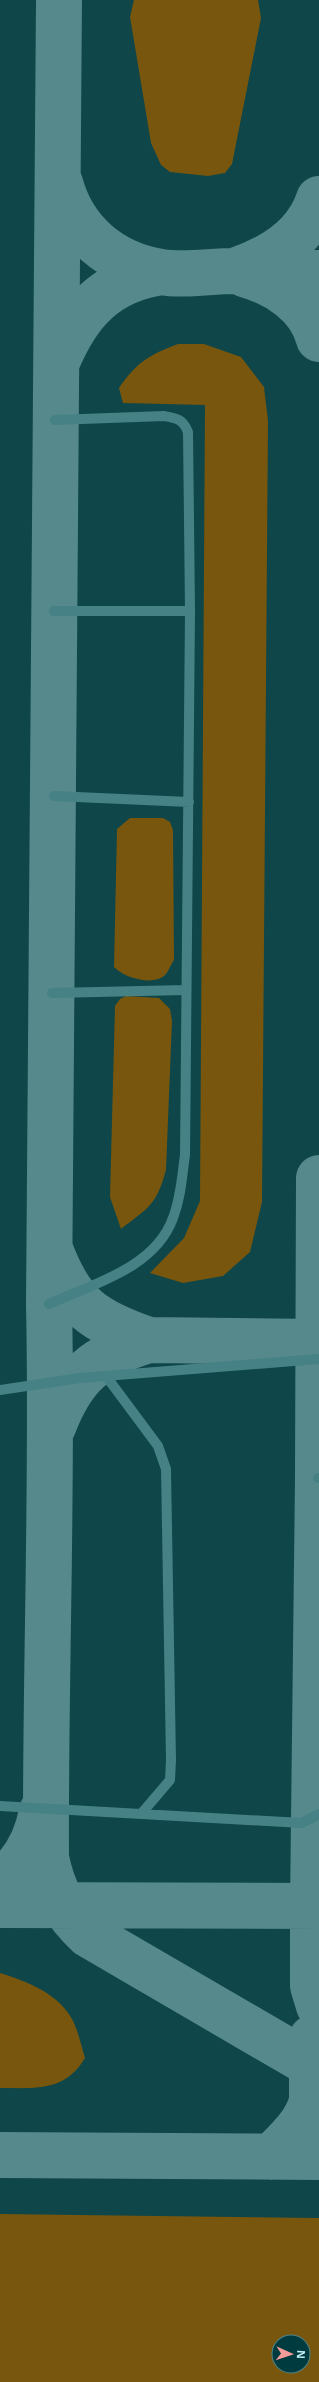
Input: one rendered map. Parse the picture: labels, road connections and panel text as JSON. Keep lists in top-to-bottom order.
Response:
{
  "north": "right"
}
